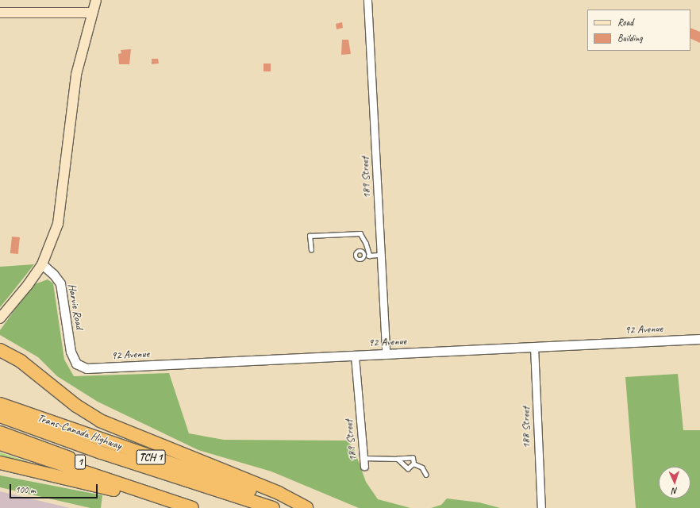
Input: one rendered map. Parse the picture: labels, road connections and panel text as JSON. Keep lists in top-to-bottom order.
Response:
{
  "streets": {
    "highway": ["Trans-Canada Highway", "TCH 1", "1"],
    "street": [
      "189 Street",
      "Harvie Road",
      "92 Avenue",
      "188 Street"
    ]
  },
  "crossings": [
    ["189 Street", "92 Avenue"],
    ["Harvie Road", "92 Avenue"],
    ["92 Avenue", "188 Street"]
  ],
  "legend": ["Road", "Building"],
  "scale_bar": "100 m",
  "north": "bottom"
}
